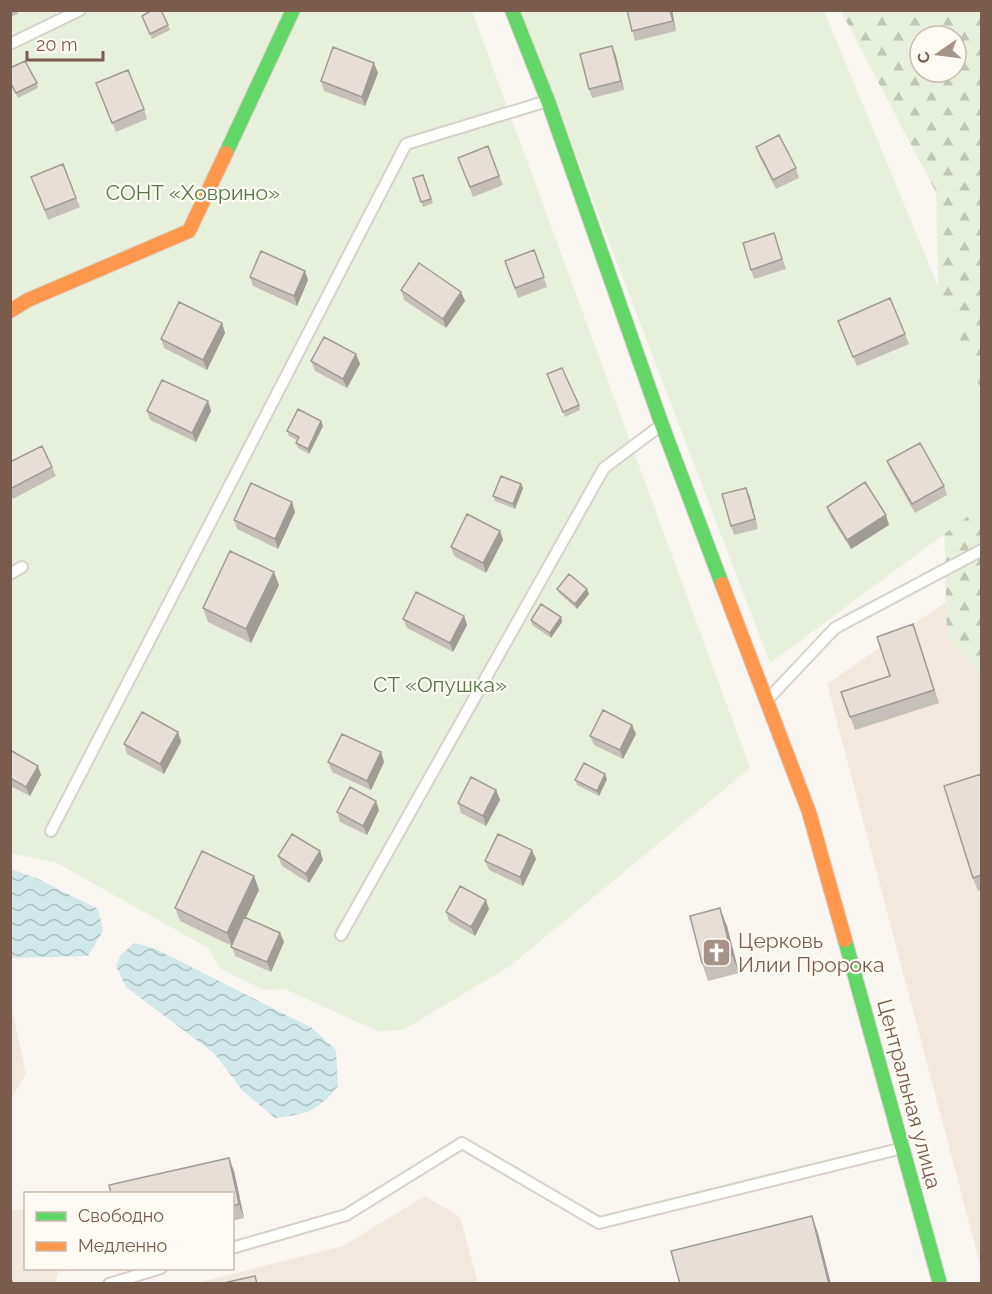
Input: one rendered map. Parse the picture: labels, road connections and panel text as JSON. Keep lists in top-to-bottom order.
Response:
{
  "streets": {
    "street": ["Центральная улица"]
  },
  "parks": ["СОНТ «Ховрино»", "СТ «Опушка»"],
  "places": {
    "church": ["Церковь Илии Пророка"]
  },
  "legend": ["Свободно", "Медленно"],
  "scale_bar": "20 m",
  "north": "left"
}
